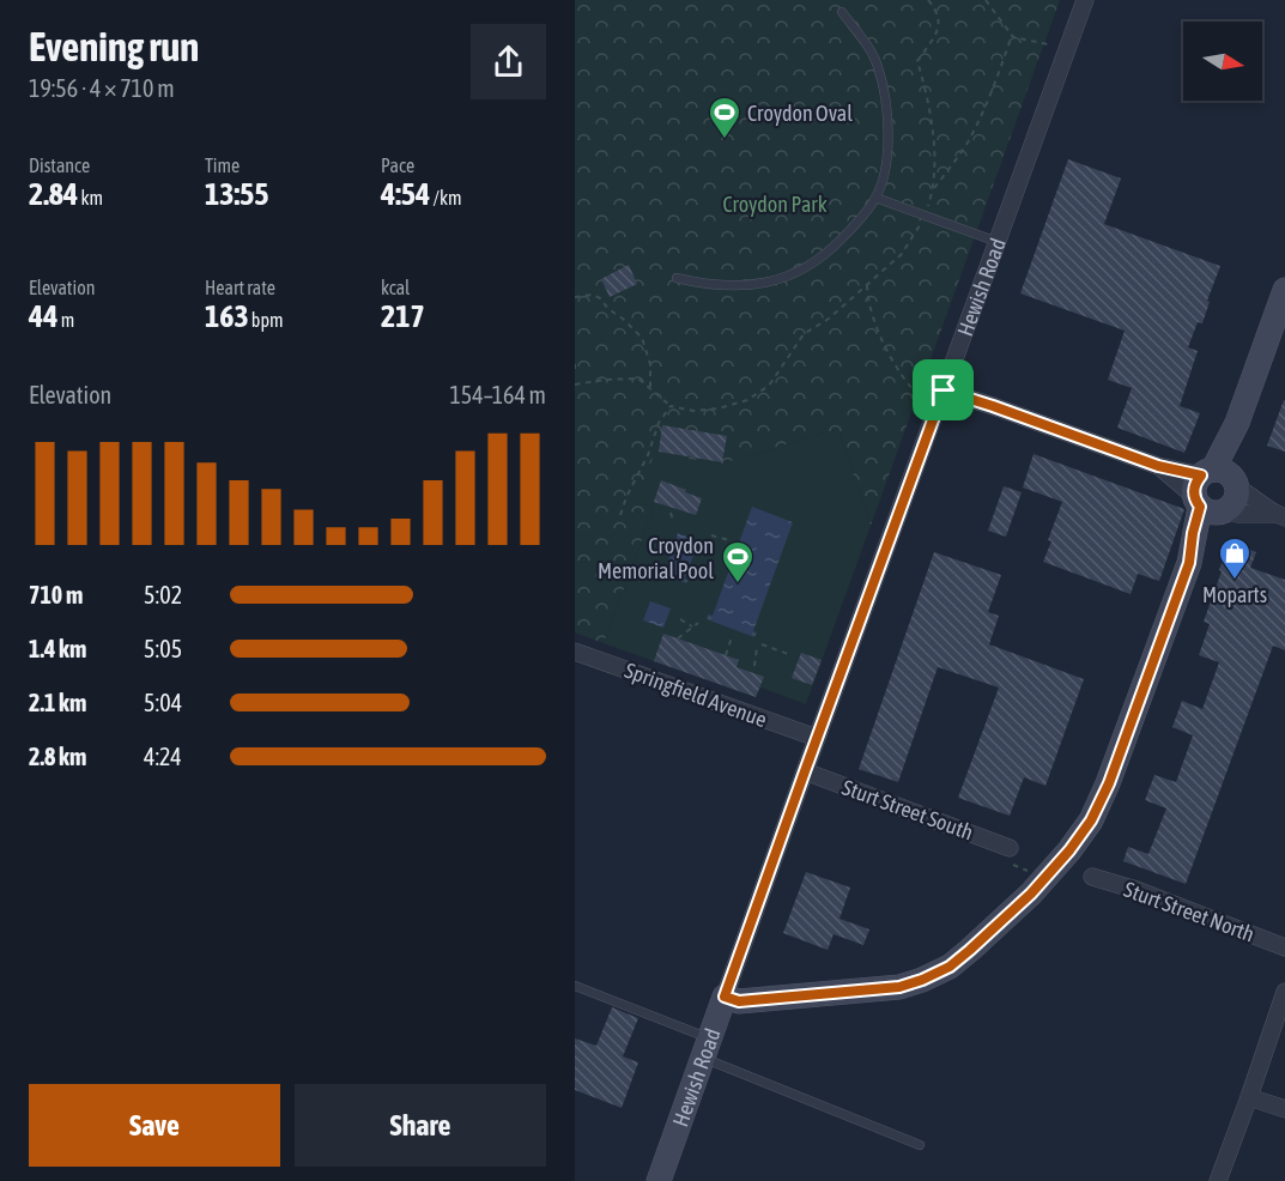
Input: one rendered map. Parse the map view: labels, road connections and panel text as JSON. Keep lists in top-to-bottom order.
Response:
{
  "streets": {
    "street": [
      "Hewish Road",
      "Springfield Avenue",
      "Sturt Street South",
      "Sturt Street North"
    ]
  },
  "crossings": [
    ["Hewish Road", "Springfield Avenue"],
    ["Hewish Road", "Sturt Street South"]
  ],
  "parks": ["Croydon Park"],
  "places": {
    "sports": ["Croydon Oval", "Croydon Memorial Pool"],
    "shop": ["Moparts"]
  },
  "north": "right",
  "page": {
    "heading": ["Evening run", "19:56 · 4 × 710 m"],
    "stats": [
      ["Distance", "2.84 km"],
      ["Time", "13:55"],
      ["Pace", "4:54 /km"],
      ["Elevation", "44 m"],
      ["Heart rate", "163 bpm"],
      ["kcal", "217"]
    ],
    "chart": ["Elevation", "154–164 m"],
    "list": [
      {
        "name": "710 m",
        "note": "5:02"
      },
      {
        "name": "1.4 km",
        "note": "5:05"
      },
      {
        "name": "2.1 km",
        "note": "5:04"
      },
      {
        "name": "2.8 km",
        "note": "4:24"
      }
    ],
    "buttons": ["Save", "Share"]
  }
}
